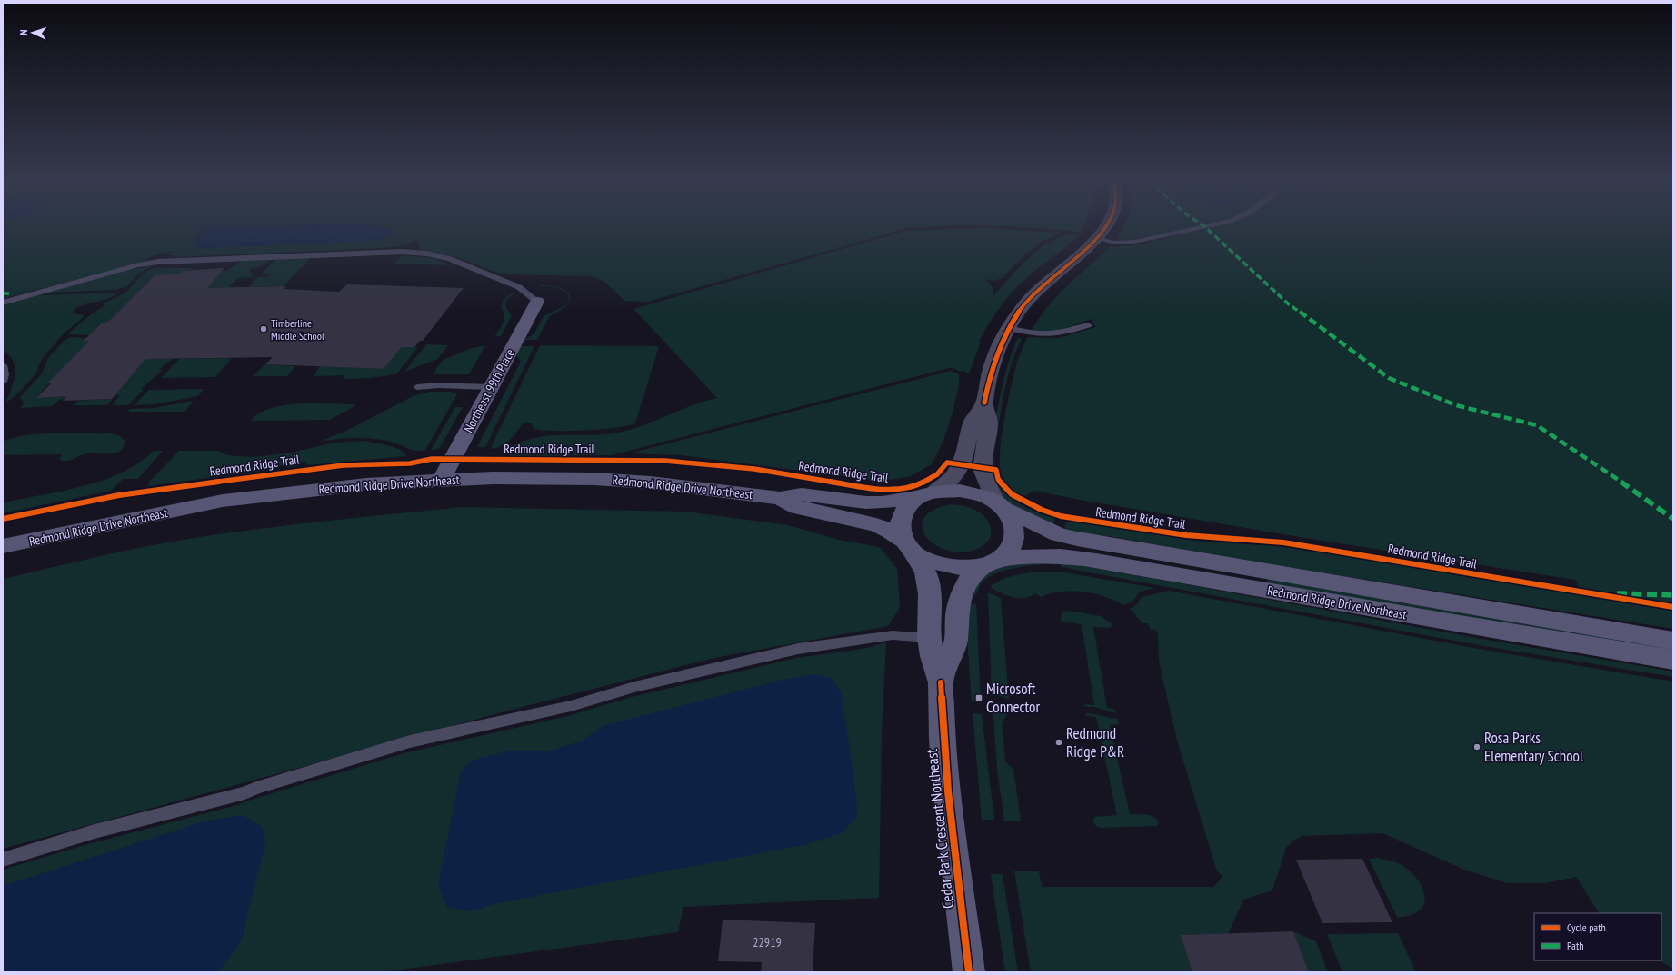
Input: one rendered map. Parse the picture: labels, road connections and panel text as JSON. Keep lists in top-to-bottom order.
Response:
{
  "streets": {
    "street": ["Northeast 99th Place", "Redmond Ridge Drive Northeast", "Cedar Park Crescent Northeast"],
    "cycle path": ["Redmond Ridge Trail"]
  },
  "crossings": [
    ["Northeast 99th Place", "Redmond Ridge Drive Northeast"],
    ["Redmond Ridge Drive Northeast", "Cedar Park Crescent Northeast"]
  ],
  "places": {
    "other": ["Timberline Middle School", "Redmond Ridge P&R", "Rosa Parks Elementary School"],
    "transit": ["Microsoft Connector"]
  },
  "house_numbers": ["22919"],
  "legend": ["Cycle path", "Path"],
  "north": "left"
}
